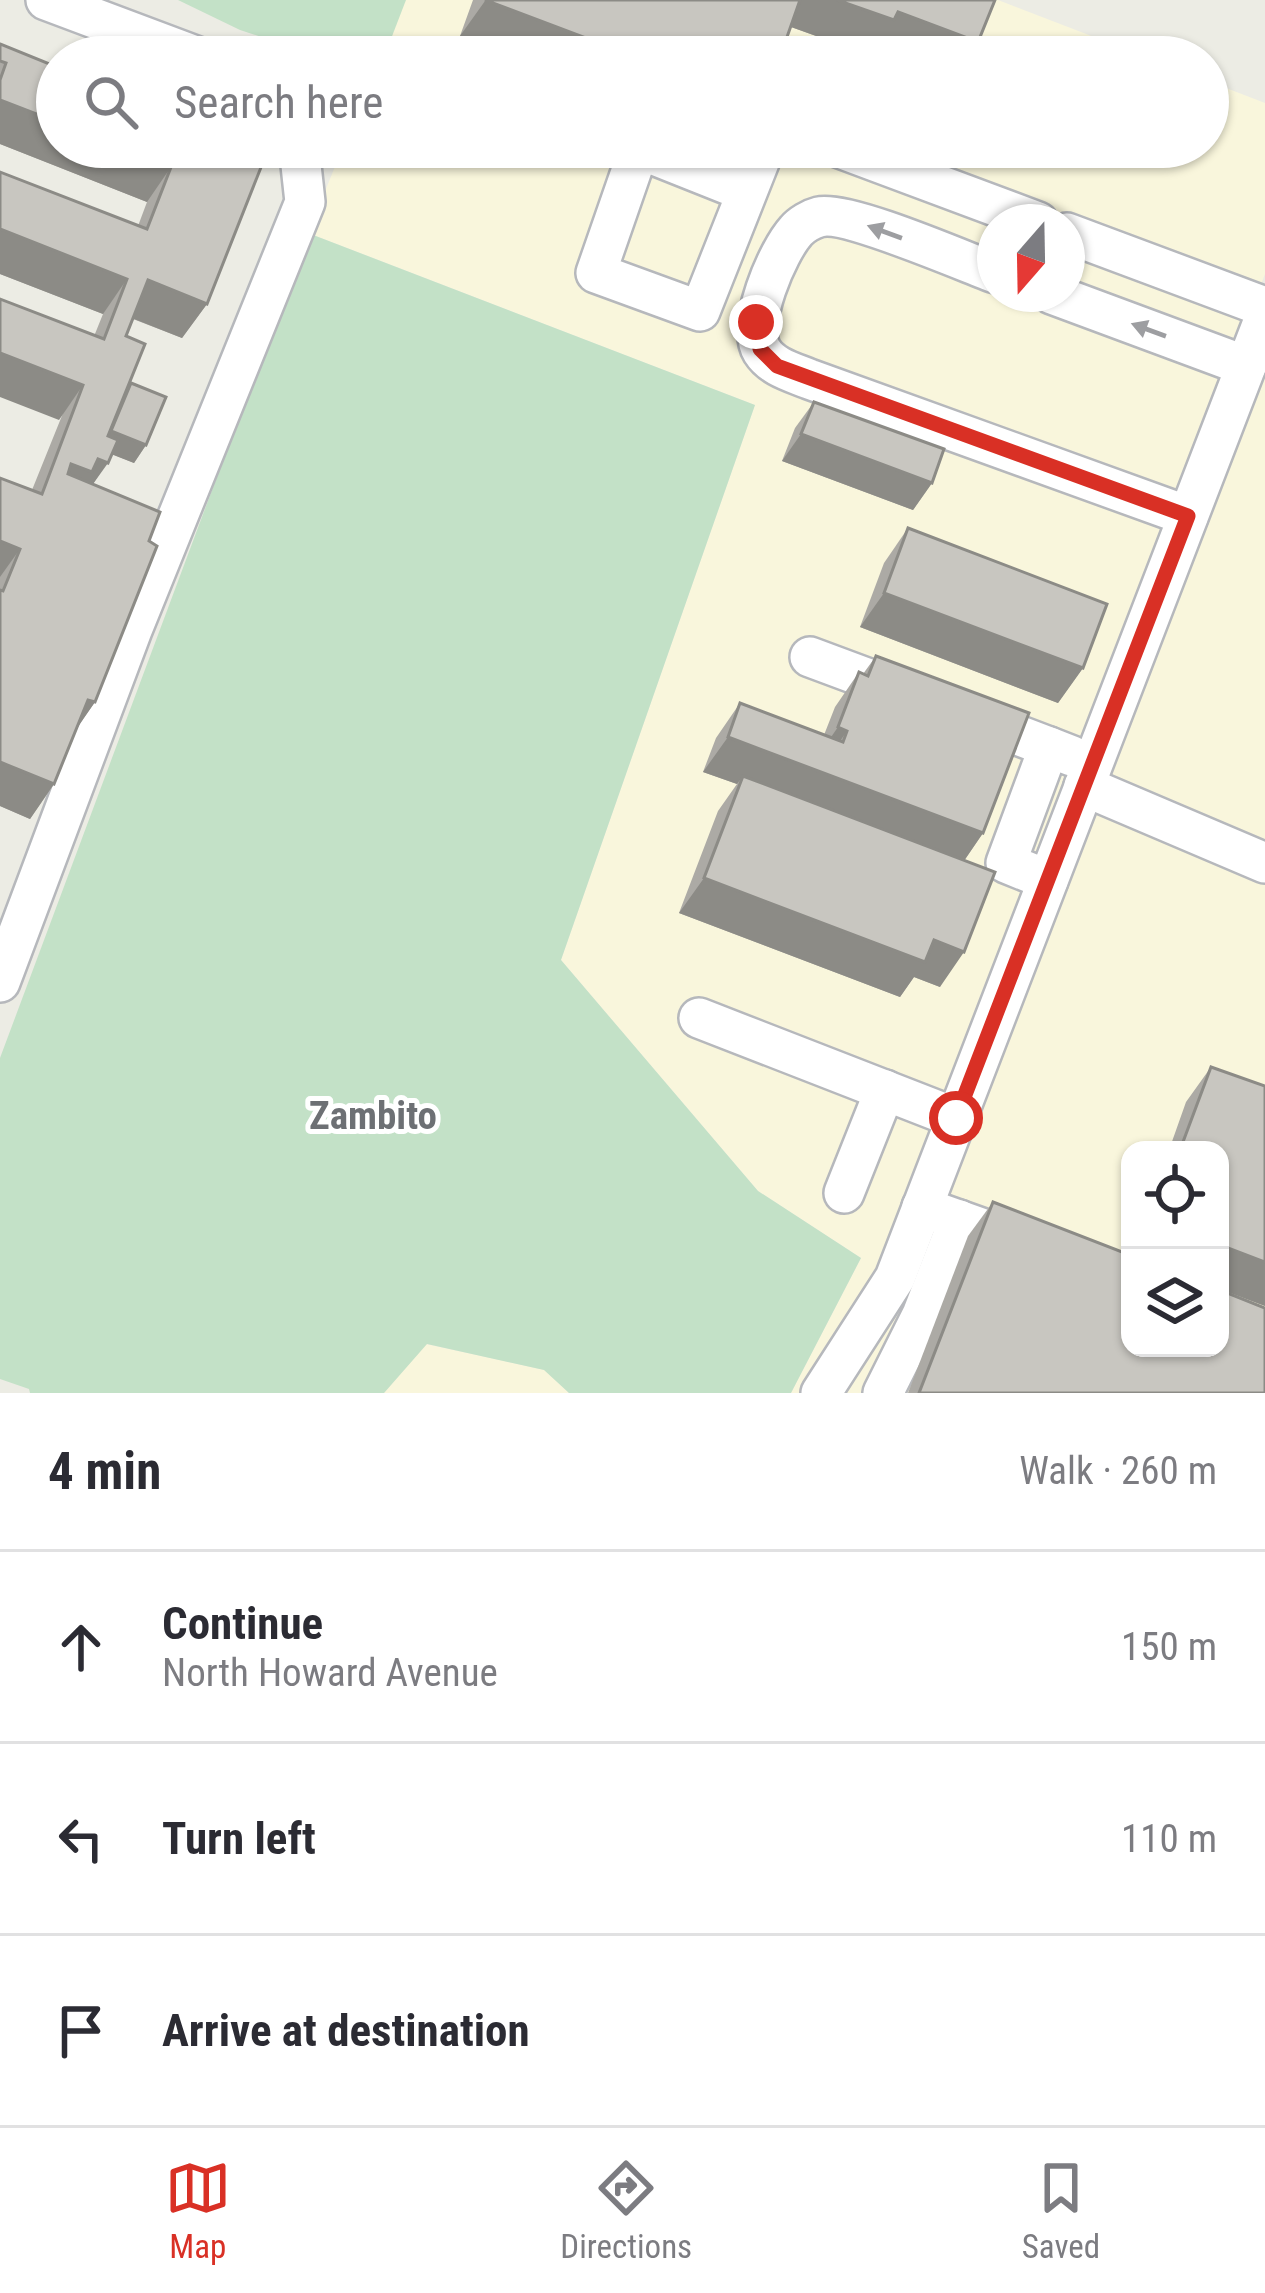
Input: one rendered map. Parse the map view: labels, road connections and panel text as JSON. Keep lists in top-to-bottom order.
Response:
{
  "districts": ["Zambito"],
  "north": "bottom",
  "page": {
    "search": "Search here",
    "heading": ["4 min", "Walk · 260 m"],
    "list": [
      ["Continue", "North Howard Avenue", "150 m"],
      ["Turn left", "110 m"],
      "Arrive at destination"
    ],
    "nav": ["Map", "Directions", "Saved"]
  }
}
